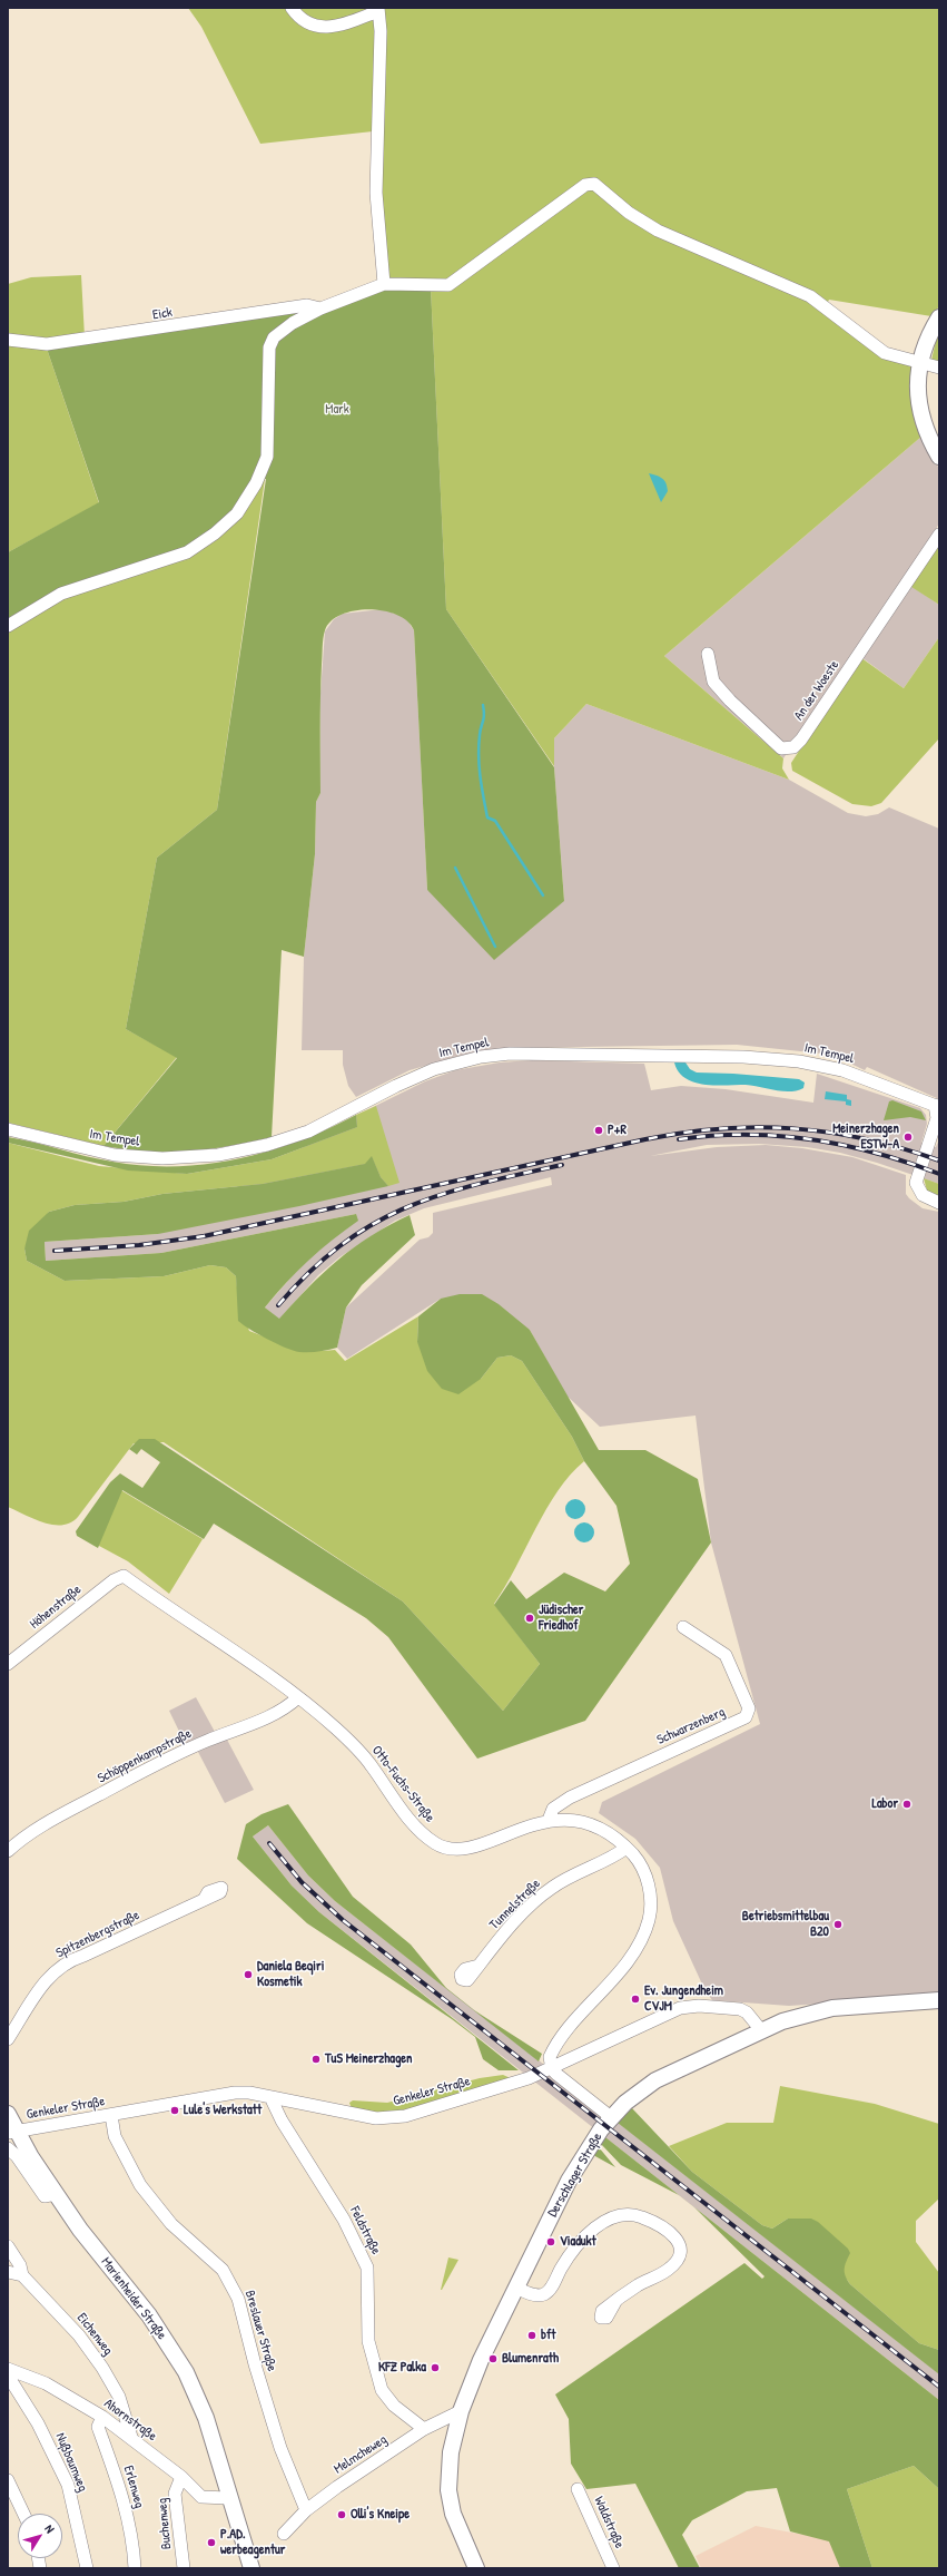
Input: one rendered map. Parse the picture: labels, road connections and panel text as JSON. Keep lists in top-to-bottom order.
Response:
{
  "streets": {
    "main road": ["Derschlager Straße", "Marienheider Straße"],
    "street": [
      "Eick",
      "An der Woeste",
      "Im Tempel",
      "Höhenstraße",
      "Schwarzenberg",
      "Schöppenkampstraße",
      "Otto-Fuchs-Straße",
      "Tunnelstraße",
      "Spitzenbergstraße",
      "Genkeler Straße",
      "Feldstraße",
      "Breslauer Straße",
      "Eichenweg",
      "Ahornstraße",
      "Melmcheweg",
      "Nußbaumweg",
      "Erlenweg",
      "Waldstraße",
      "Buchenweg"
    ]
  },
  "crossings": [
    ["Höhenstraße", "Otto-Fuchs-Straße"],
    ["Schwarzenberg", "Otto-Fuchs-Straße"],
    ["Schöppenkampstraße", "Otto-Fuchs-Straße"],
    ["Otto-Fuchs-Straße", "Tunnelstraße"],
    ["Otto-Fuchs-Straße", "Genkeler Straße"],
    ["Genkeler Straße", "Derschlager Straße"],
    ["Genkeler Straße", "Feldstraße"],
    ["Genkeler Straße", "Marienheider Straße"],
    ["Genkeler Straße", "Breslauer Straße"],
    ["Derschlager Straße", "Melmcheweg"],
    ["Feldstraße", "Melmcheweg"],
    ["Marienheider Straße", "Ahornstraße"],
    ["Breslauer Straße", "Melmcheweg"],
    ["Eichenweg", "Ahornstraße"],
    ["Ahornstraße", "Erlenweg"],
    ["Ahornstraße", "Buchenweg"]
  ],
  "parks": ["Mark"],
  "places": [
    "P+R",
    "Meinerzhagen ESTW-A",
    "Jüdischer Friedhof",
    "Labor",
    "Betriebsmittelbau B20",
    "Daniela Beqiri Kosmetik",
    "Ev. Jungendheim CVJM",
    "TuS Meinerzhagen",
    "Lule's Werkstatt",
    "Viadukt",
    "bft",
    "Blumenrath",
    "KFZ Palka",
    "Olli's Kneipe",
    "P.AD. werbeagentur"
  ],
  "north": "top right"
}
